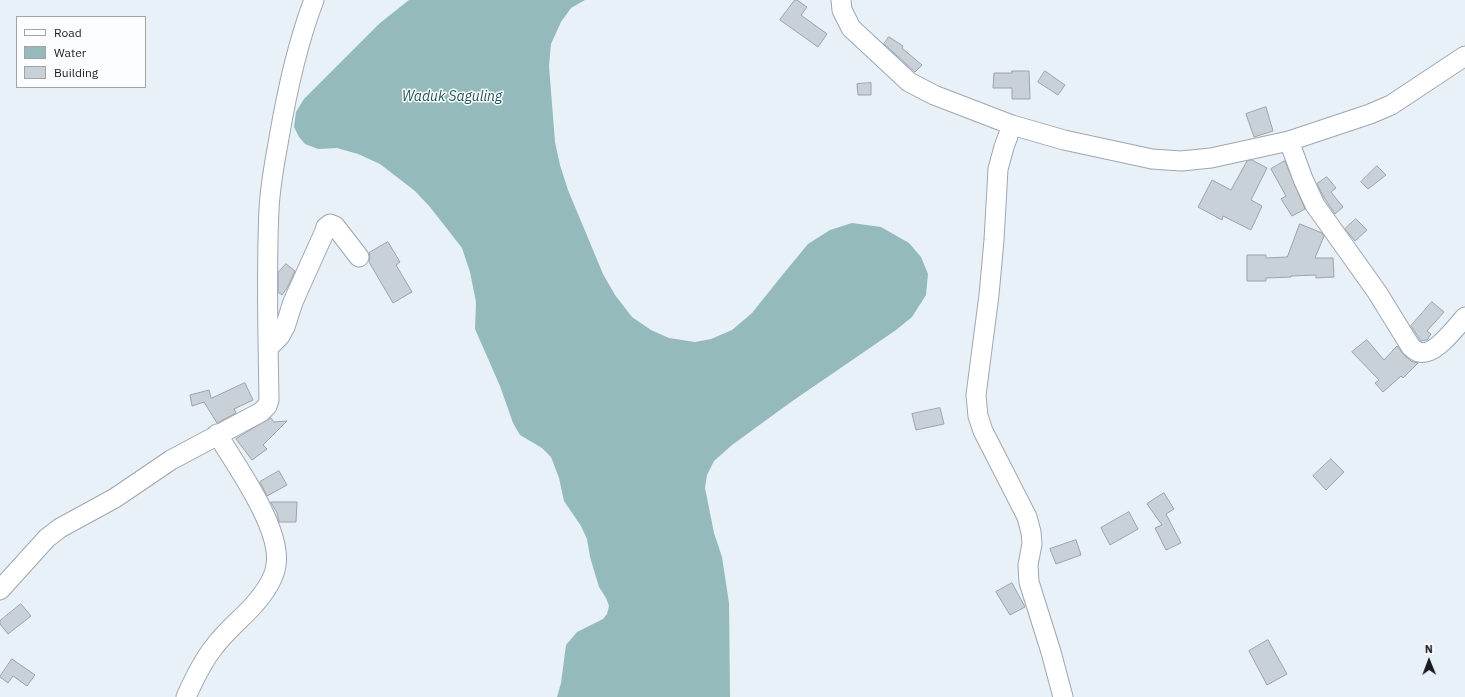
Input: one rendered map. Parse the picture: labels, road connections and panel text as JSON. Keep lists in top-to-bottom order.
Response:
{
  "water": ["Waduk Saguling"],
  "legend": ["Road", "Water", "Building"],
  "north": "top"
}
